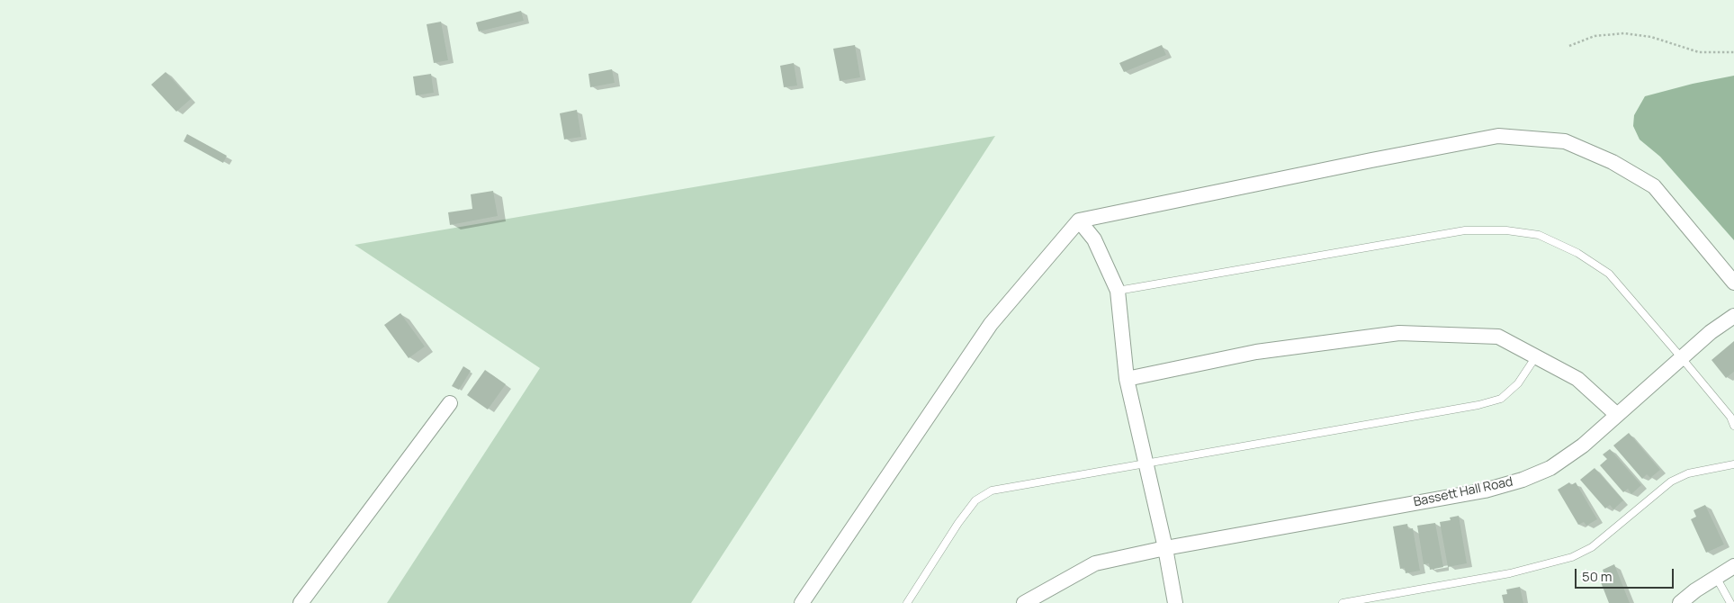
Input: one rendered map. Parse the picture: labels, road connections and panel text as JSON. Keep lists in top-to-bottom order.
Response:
{
  "streets": {
    "street": ["Bassett Hall Road"]
  },
  "scale_bar": "50 m"
}
